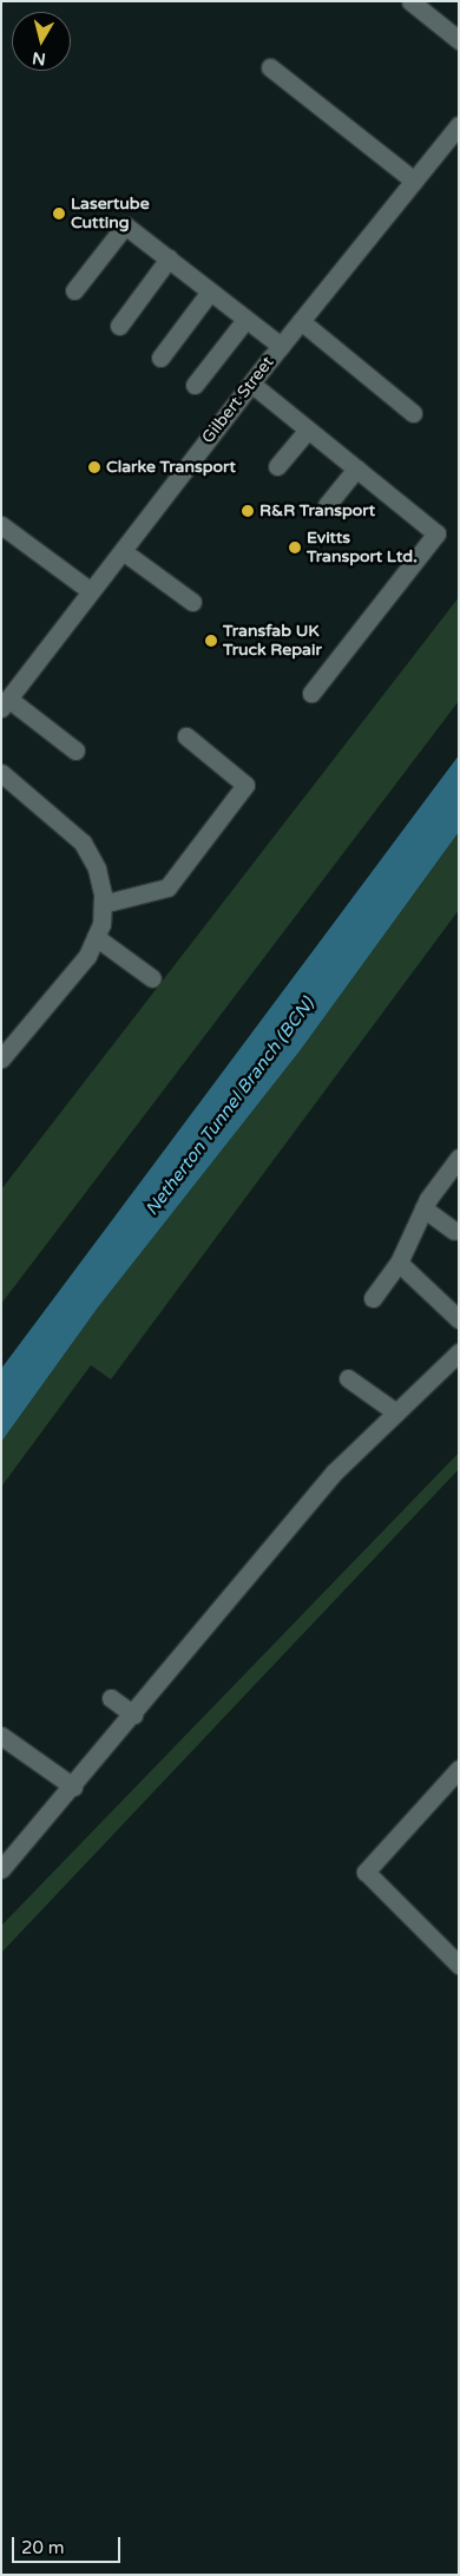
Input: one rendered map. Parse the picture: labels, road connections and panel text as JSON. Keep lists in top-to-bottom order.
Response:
{
  "streets": {
    "street": ["Gilbert Street"]
  },
  "water": ["Netherton Tunnel Branch (BCN)"],
  "places": [
    "Lasertube Cutting",
    "Clarke Transport",
    "R&R Transport",
    "Evitts Transport Ltd.",
    "Transfab UK Truck Repair"
  ],
  "scale_bar": "20 m",
  "north": "bottom"
}
